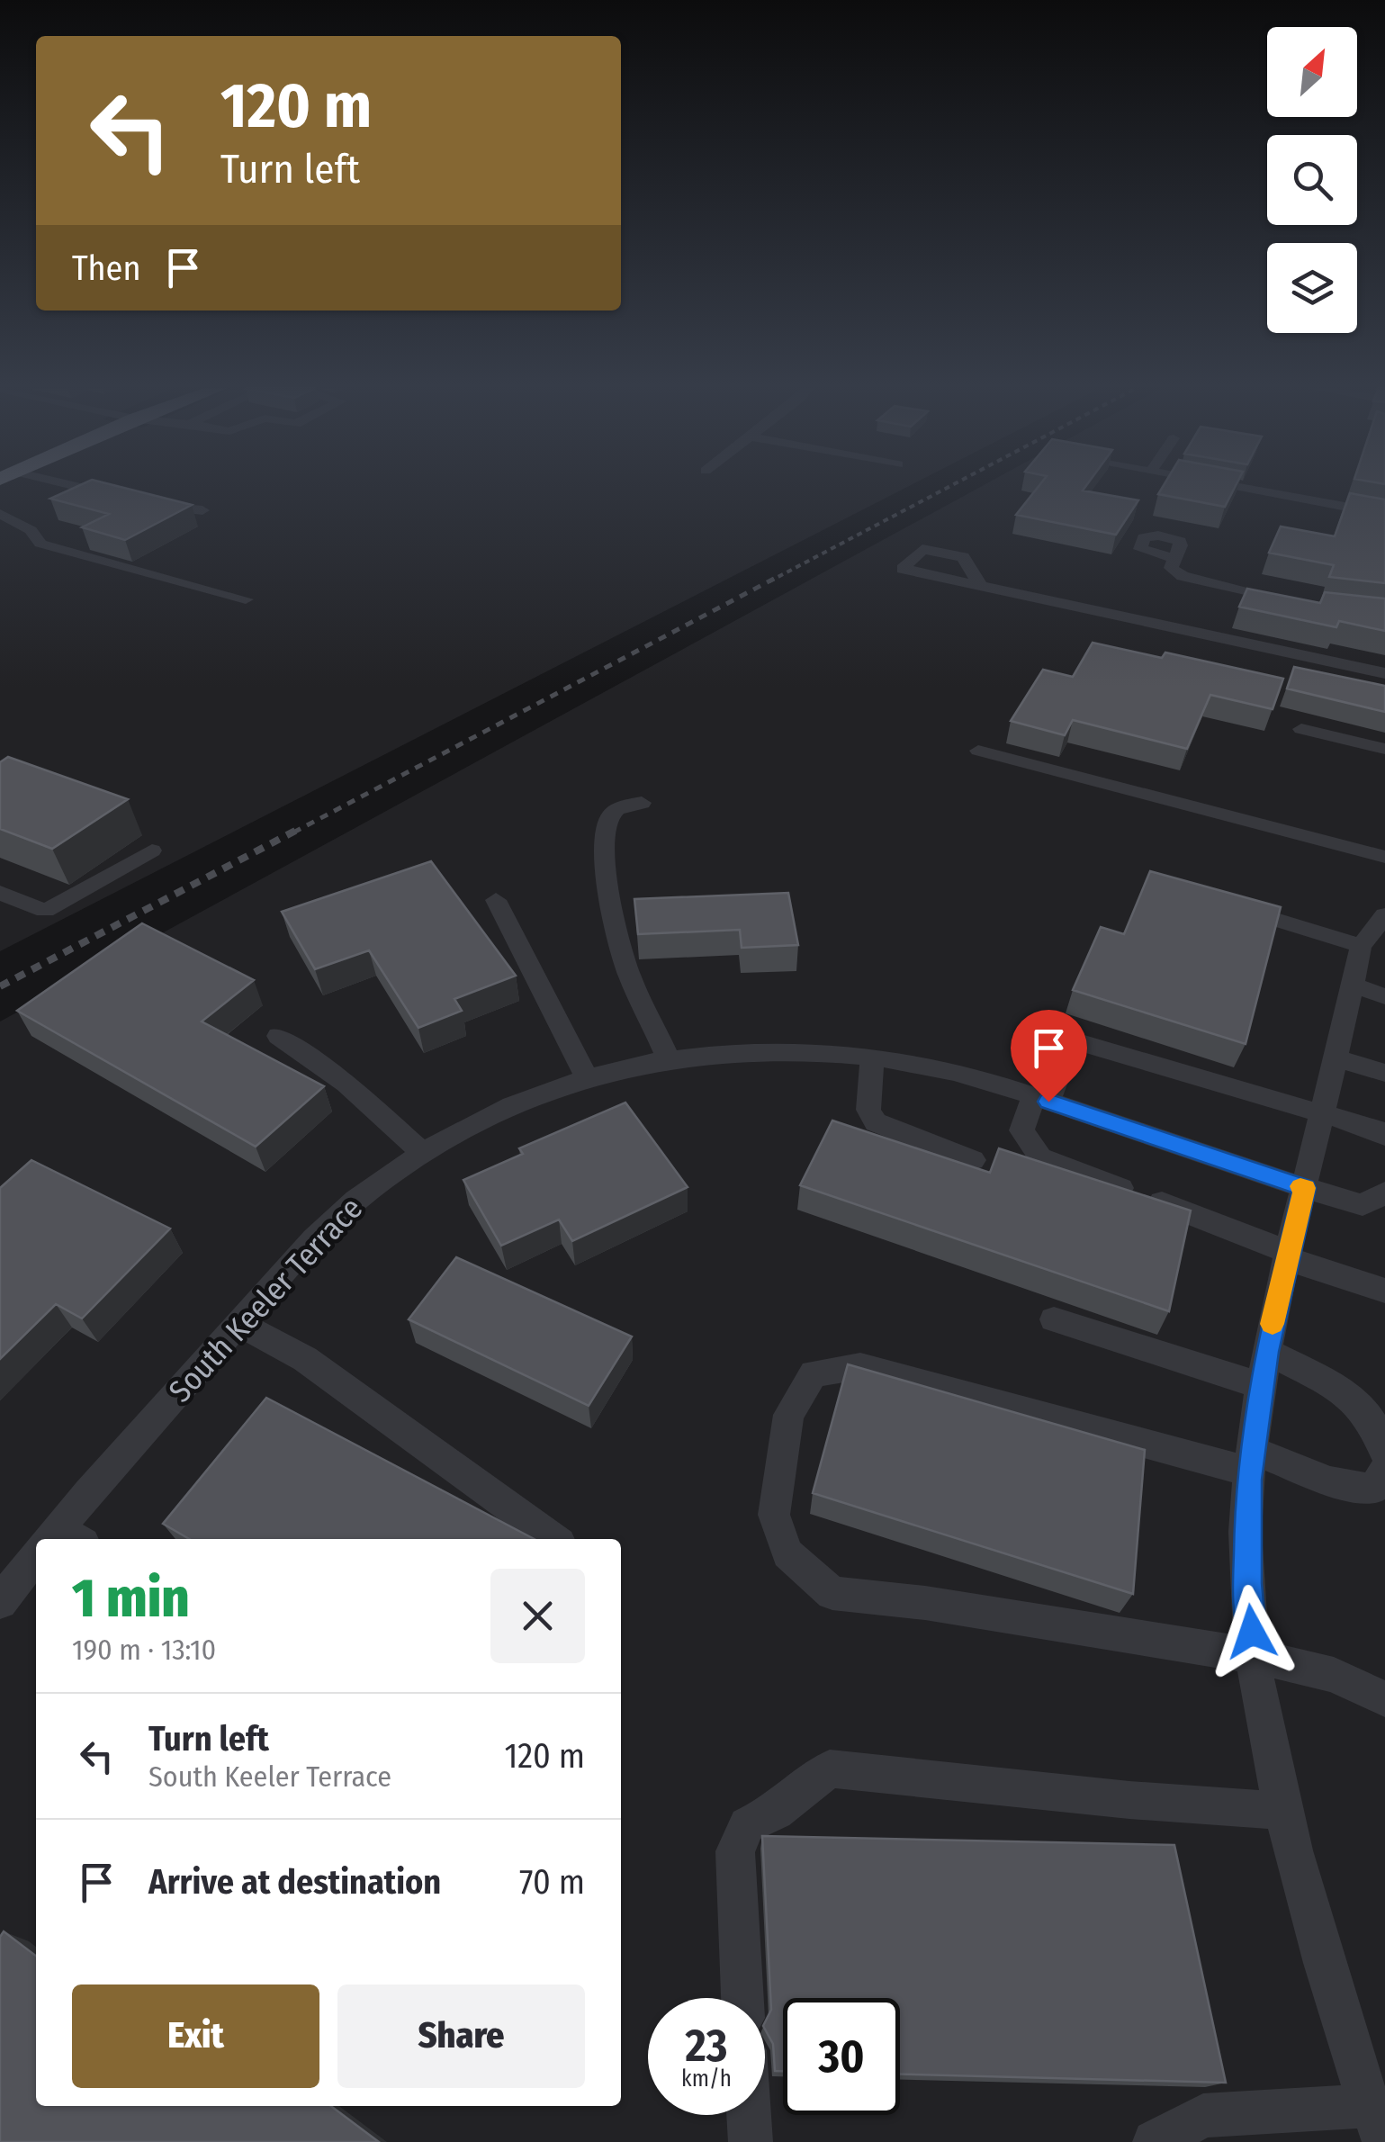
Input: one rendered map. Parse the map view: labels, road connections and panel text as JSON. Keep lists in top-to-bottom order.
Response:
{
  "streets": {
    "street": ["South Keeler Terrace"]
  },
  "north": "top right",
  "page": {
    "turn": ["120 m", "Turn left"],
    "then": "Then",
    "heading": ["1 min", "190 m · 13:10"],
    "list": [
      {
        "name": "Turn left",
        "note": "South Keeler Terrace",
        "value": "120 m"
      },
      {
        "name": "Arrive at destination",
        "value": "70 m"
      }
    ],
    "buttons": ["Exit", "Share"],
    "speed": "23 km/h",
    "limit": "30"
  }
}
